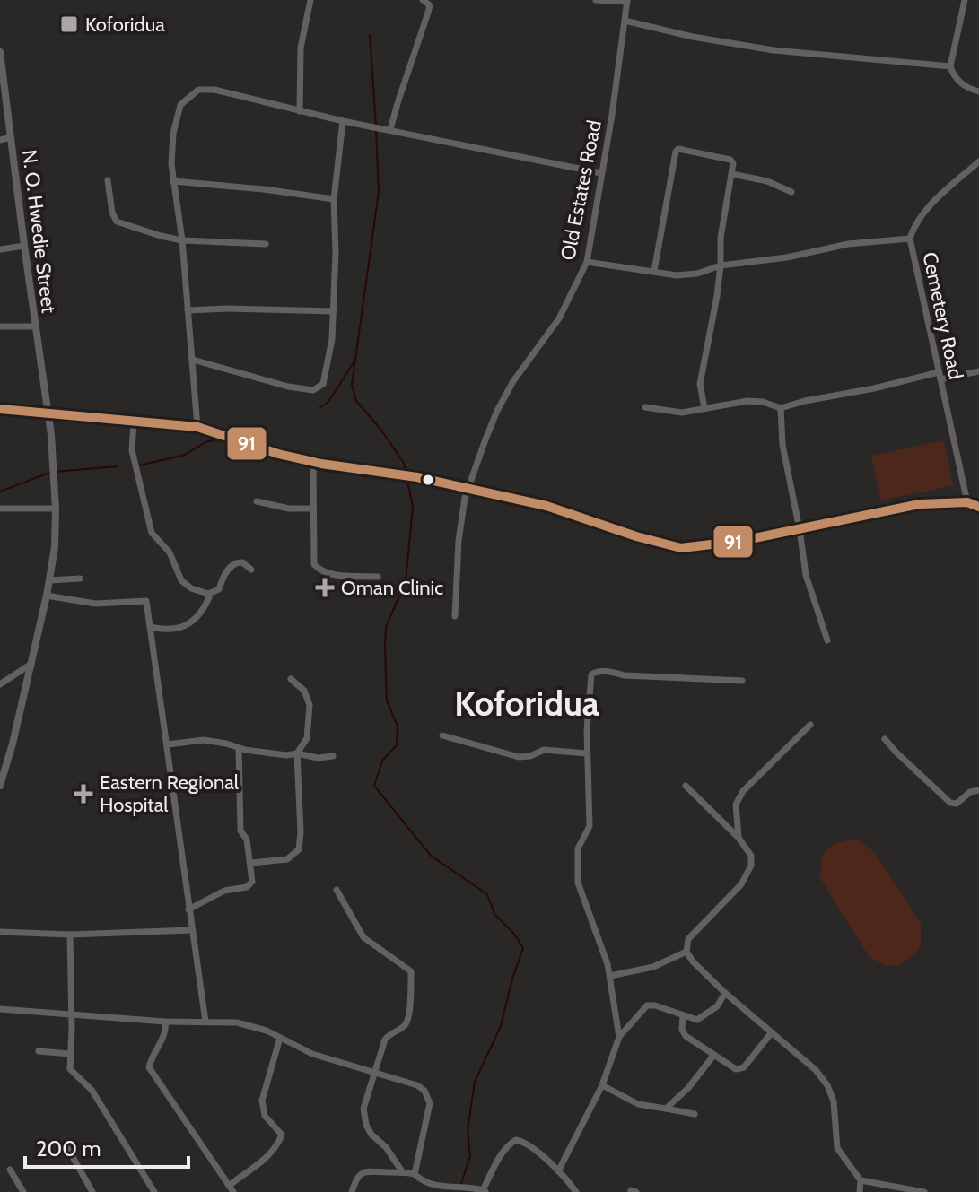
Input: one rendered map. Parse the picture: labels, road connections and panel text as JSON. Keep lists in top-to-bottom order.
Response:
{
  "streets": {
    "street": ["Old Estates Road", "N. O. Hwedie Street", "Cemetery Road"]
  },
  "districts": ["Koforidua"],
  "places": {
    "transit": ["Koforidua"],
    "health": ["Oman Clinic", "Eastern Regional Hospital"]
  },
  "lines": ["transit line 91"],
  "scale_bar": "200 m"
}
